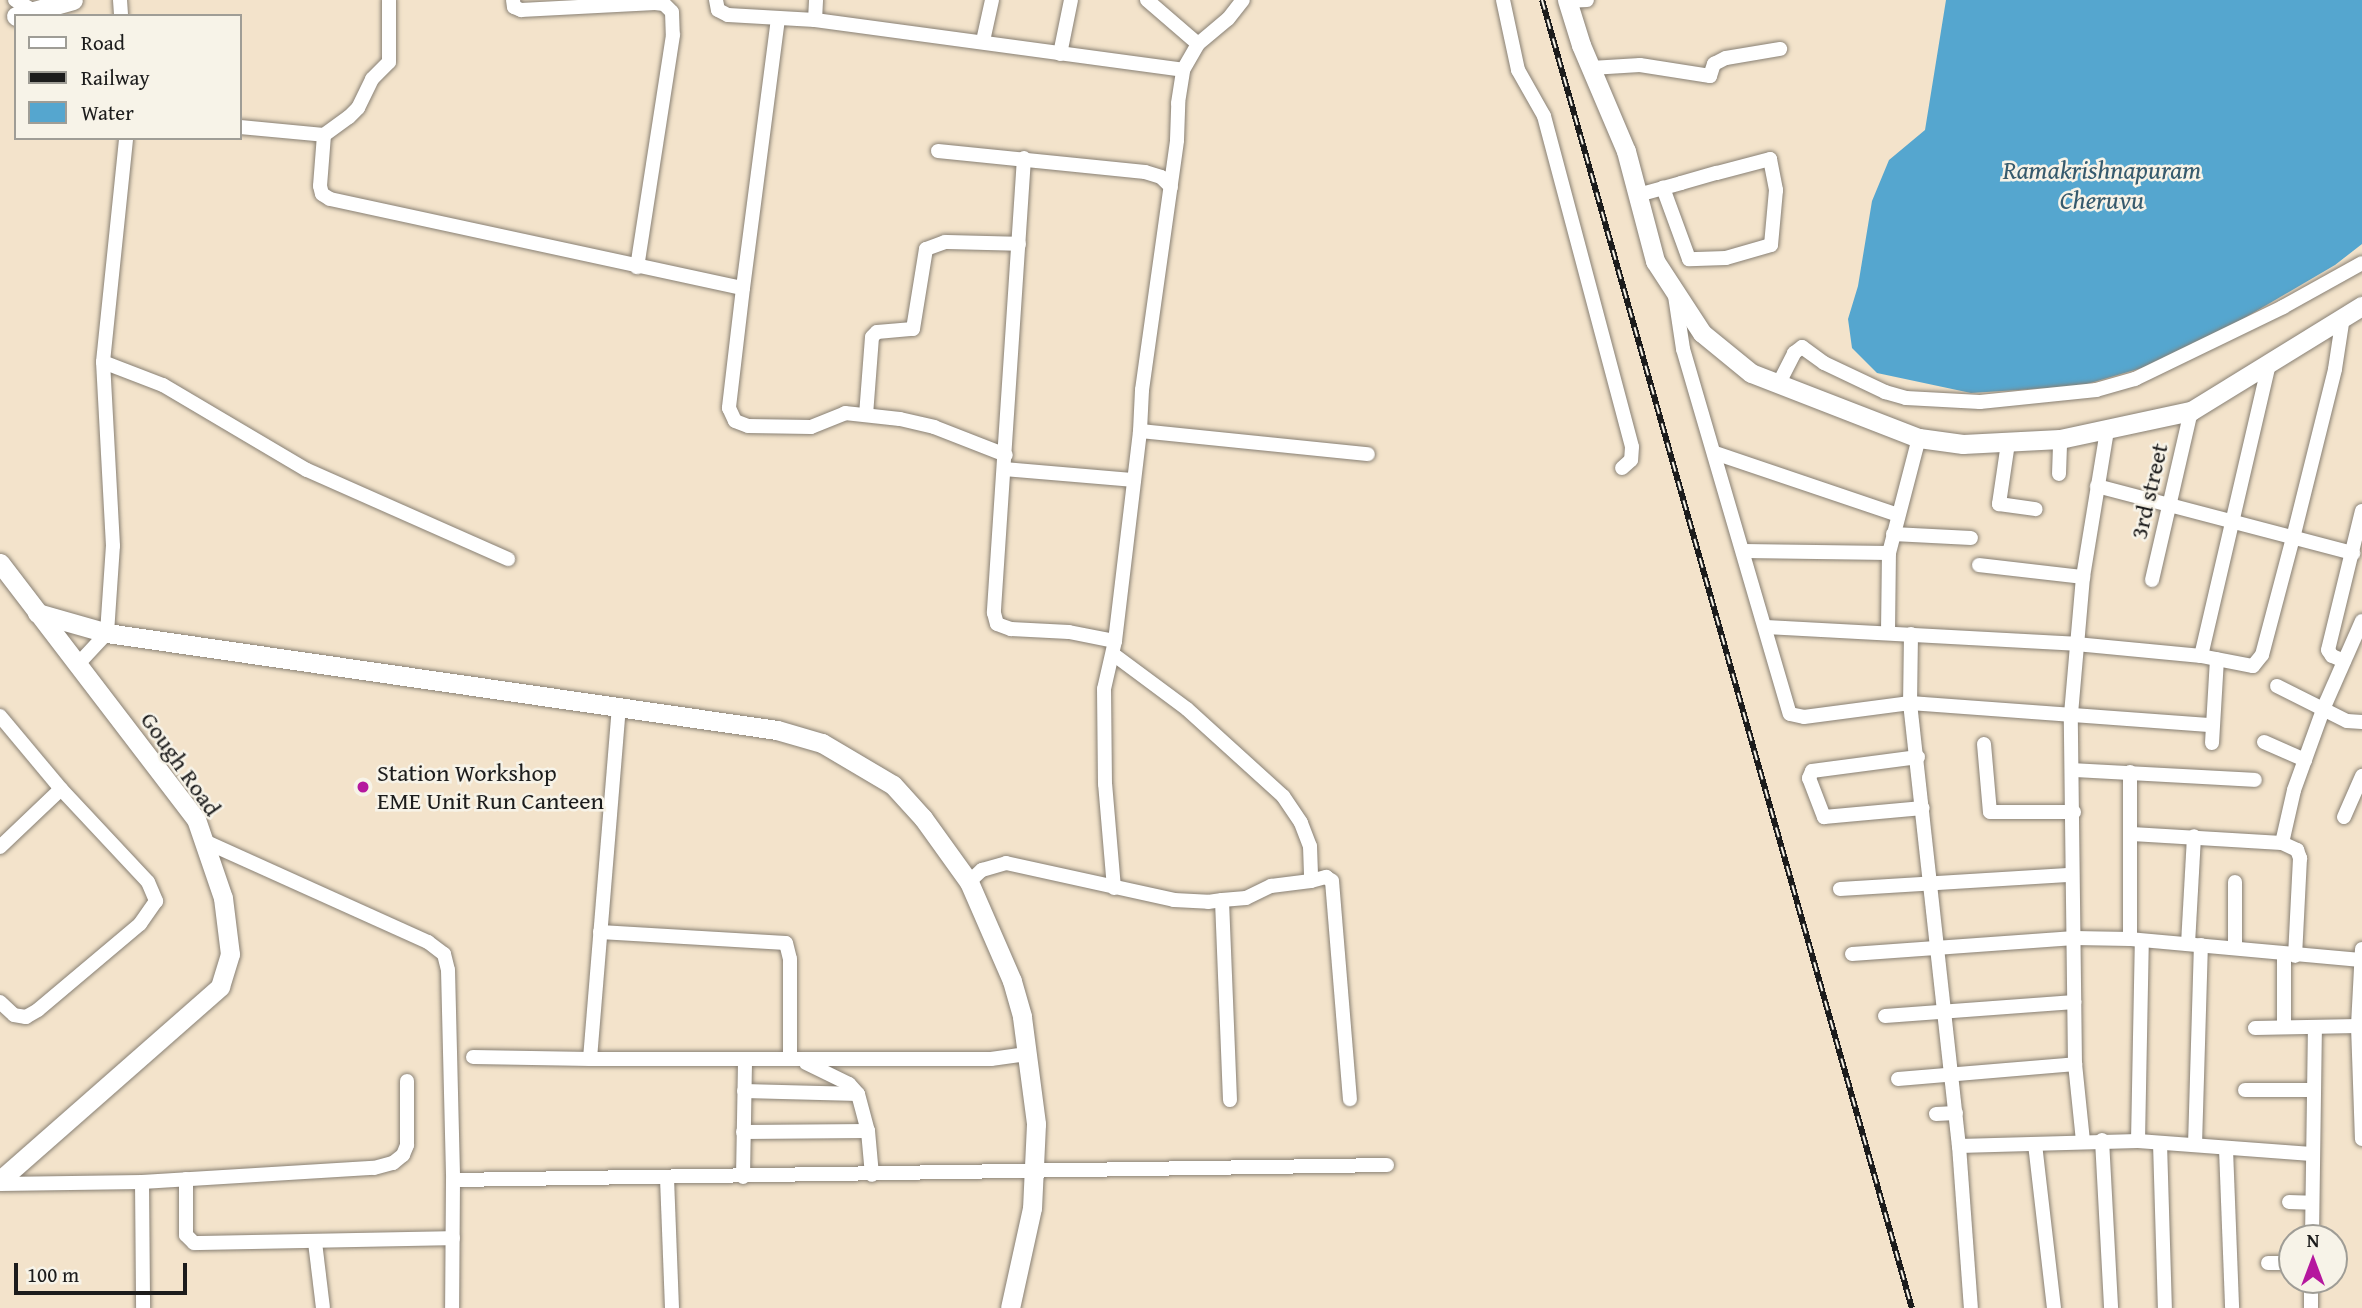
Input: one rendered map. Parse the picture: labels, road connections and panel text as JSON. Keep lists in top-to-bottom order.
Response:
{
  "streets": {
    "street": ["3rd street", "Gough Road"]
  },
  "water": ["Ramakrishnapuram Cheruvu"],
  "places": ["Station Workshop EME Unit Run Canteen"],
  "legend": ["Road", "Railway", "Water"],
  "scale_bar": "100 m",
  "north": "top"
}
